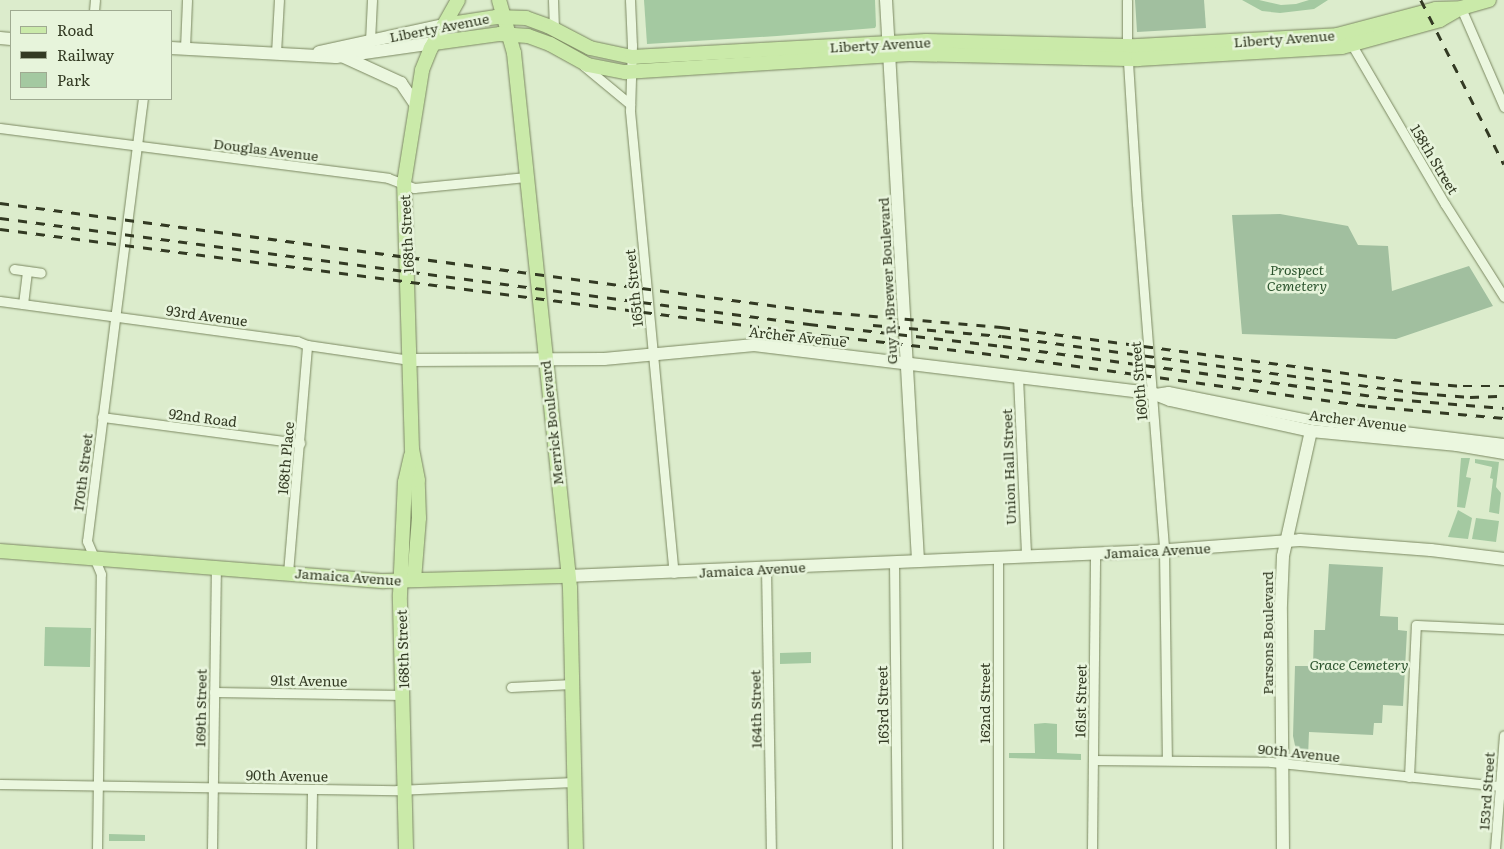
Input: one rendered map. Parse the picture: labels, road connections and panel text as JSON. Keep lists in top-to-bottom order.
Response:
{
  "streets": {
    "main road": [
      "Liberty Avenue",
      "168th Street",
      "Guy R. Brewer Boulevard",
      "Archer Avenue",
      "Merrick Boulevard",
      "Jamaica Avenue",
      "Parsons Boulevard"
    ],
    "street": [
      "Douglas Avenue",
      "158th Street",
      "165th Street",
      "93rd Avenue",
      "160th Street",
      "92nd Road",
      "168th Place",
      "Union Hall Street",
      "170th Street",
      "91st Avenue",
      "161st Street",
      "162nd Street",
      "163rd Street",
      "169th Street",
      "164th Street",
      "90th Avenue",
      "153rd Street"
    ]
  },
  "crossings": [
    ["Liberty Avenue", "158th Street"],
    ["Liberty Avenue", "168th Street"],
    ["Liberty Avenue", "Guy R. Brewer Boulevard"],
    ["Liberty Avenue", "165th Street"],
    ["Liberty Avenue", "160th Street"],
    ["Liberty Avenue", "Merrick Boulevard"],
    ["Douglas Avenue", "168th Street"],
    ["Douglas Avenue", "Merrick Boulevard"],
    ["Douglas Avenue", "170th Street"],
    ["168th Street", "93rd Avenue"],
    ["168th Street", "Archer Avenue"],
    ["168th Street", "Jamaica Avenue"],
    ["168th Street", "91st Avenue"],
    ["168th Street", "90th Avenue"],
    ["Guy R. Brewer Boulevard", "Archer Avenue"],
    ["Guy R. Brewer Boulevard", "Jamaica Avenue"],
    ["165th Street", "Archer Avenue"],
    ["165th Street", "Jamaica Avenue"],
    ["93rd Avenue", "Archer Avenue"],
    ["93rd Avenue", "168th Place"],
    ["93rd Avenue", "170th Street"],
    ["Archer Avenue", "160th Street"],
    ["Archer Avenue", "Merrick Boulevard"],
    ["Archer Avenue", "Union Hall Street"],
    ["Archer Avenue", "Parsons Boulevard"],
    ["160th Street", "Jamaica Avenue"],
    ["160th Street", "90th Avenue"],
    ["92nd Road", "168th Place"],
    ["92nd Road", "170th Street"],
    ["Merrick Boulevard", "Jamaica Avenue"],
    ["Merrick Boulevard", "90th Avenue"],
    ["168th Place", "Jamaica Avenue"],
    ["Union Hall Street", "Jamaica Avenue"],
    ["170th Street", "Jamaica Avenue"],
    ["170th Street", "90th Avenue"],
    ["Jamaica Avenue", "Parsons Boulevard"],
    ["Jamaica Avenue", "161st Street"],
    ["Jamaica Avenue", "162nd Street"],
    ["Jamaica Avenue", "163rd Street"],
    ["Jamaica Avenue", "169th Street"],
    ["Jamaica Avenue", "164th Street"],
    ["Parsons Boulevard", "90th Avenue"],
    ["91st Avenue", "169th Street"],
    ["161st Street", "90th Avenue"],
    ["169th Street", "90th Avenue"],
    ["90th Avenue", "153rd Street"]
  ],
  "parks": ["Prospect Cemetery", "Grace Cemetery"],
  "legend": ["Road", "Railway", "Park"]
}
